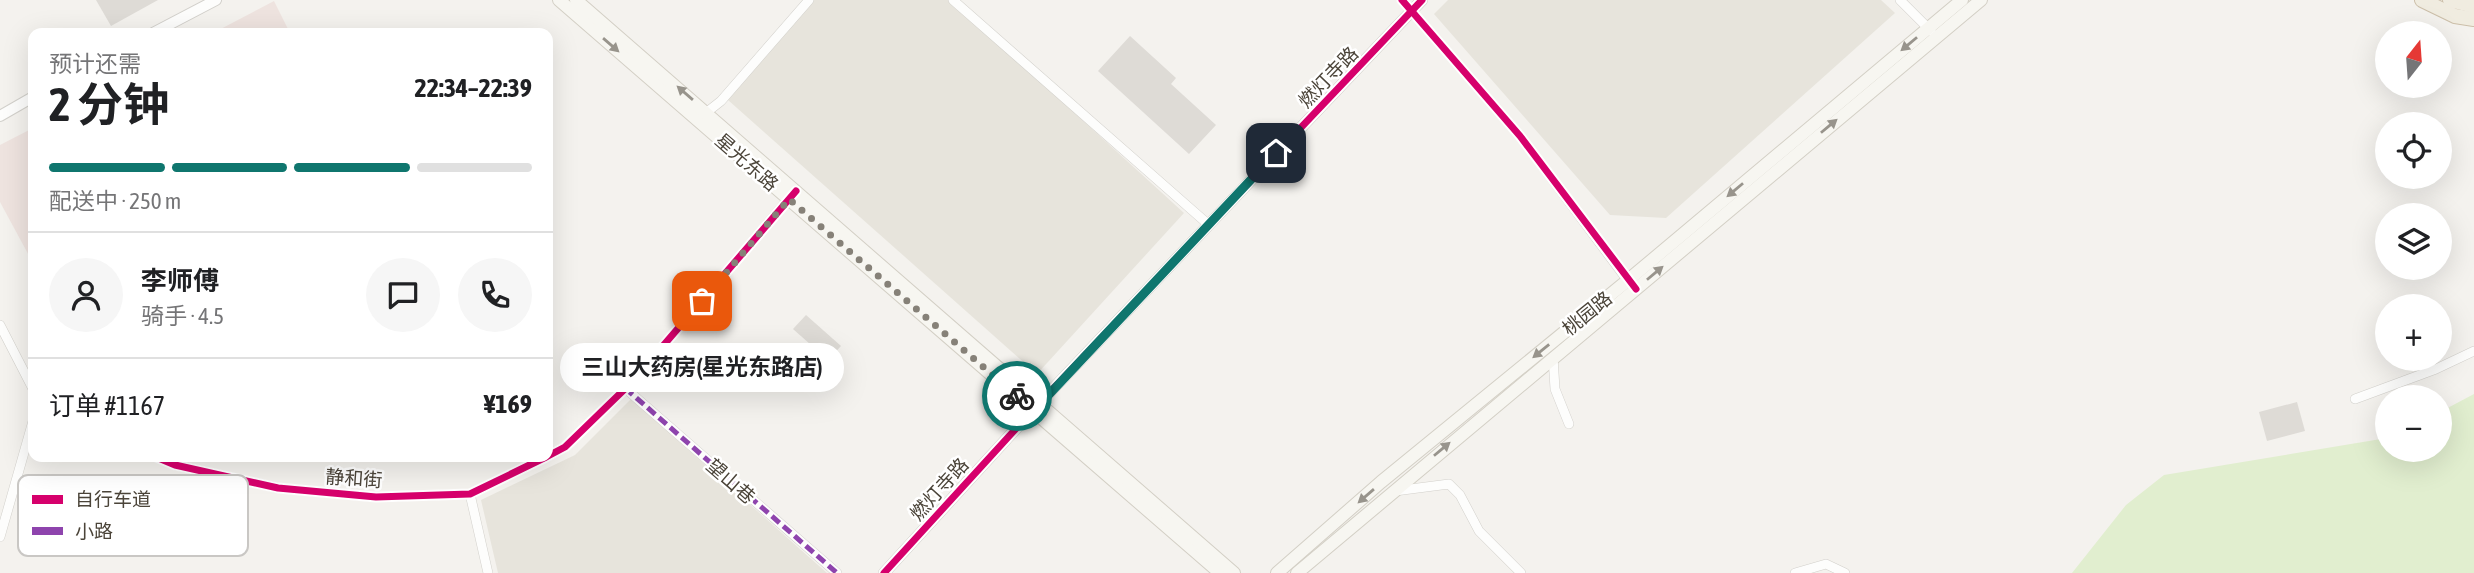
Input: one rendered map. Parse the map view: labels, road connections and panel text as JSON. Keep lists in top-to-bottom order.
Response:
{
  "streets": {
    "main road": ["星光东路", "桃园路"],
    "street": ["燃灯寺路", "静和街", "望山巷"]
  },
  "crossings": [
    ["燃灯寺路", "星光东路"],
    ["星光东路", "静和街"],
    ["静和街", "望山巷"]
  ],
  "places": ["三山大药房(星光东路店)"],
  "legend": ["自行车道", "小路"],
  "north": "top",
  "page": {
    "map_buttons": ["+", "−"],
    "heading": ["2 分钟", "预计还需", "22:34–22:39"],
    "panel": [
      "李师傅",
      "骑手 · 4.5",
      "订单 #1167",
      "¥169"
    ],
    "bar": "配送中 · 250 m",
    "bubble": "三山大药房(星光东路店)"
  }
}
